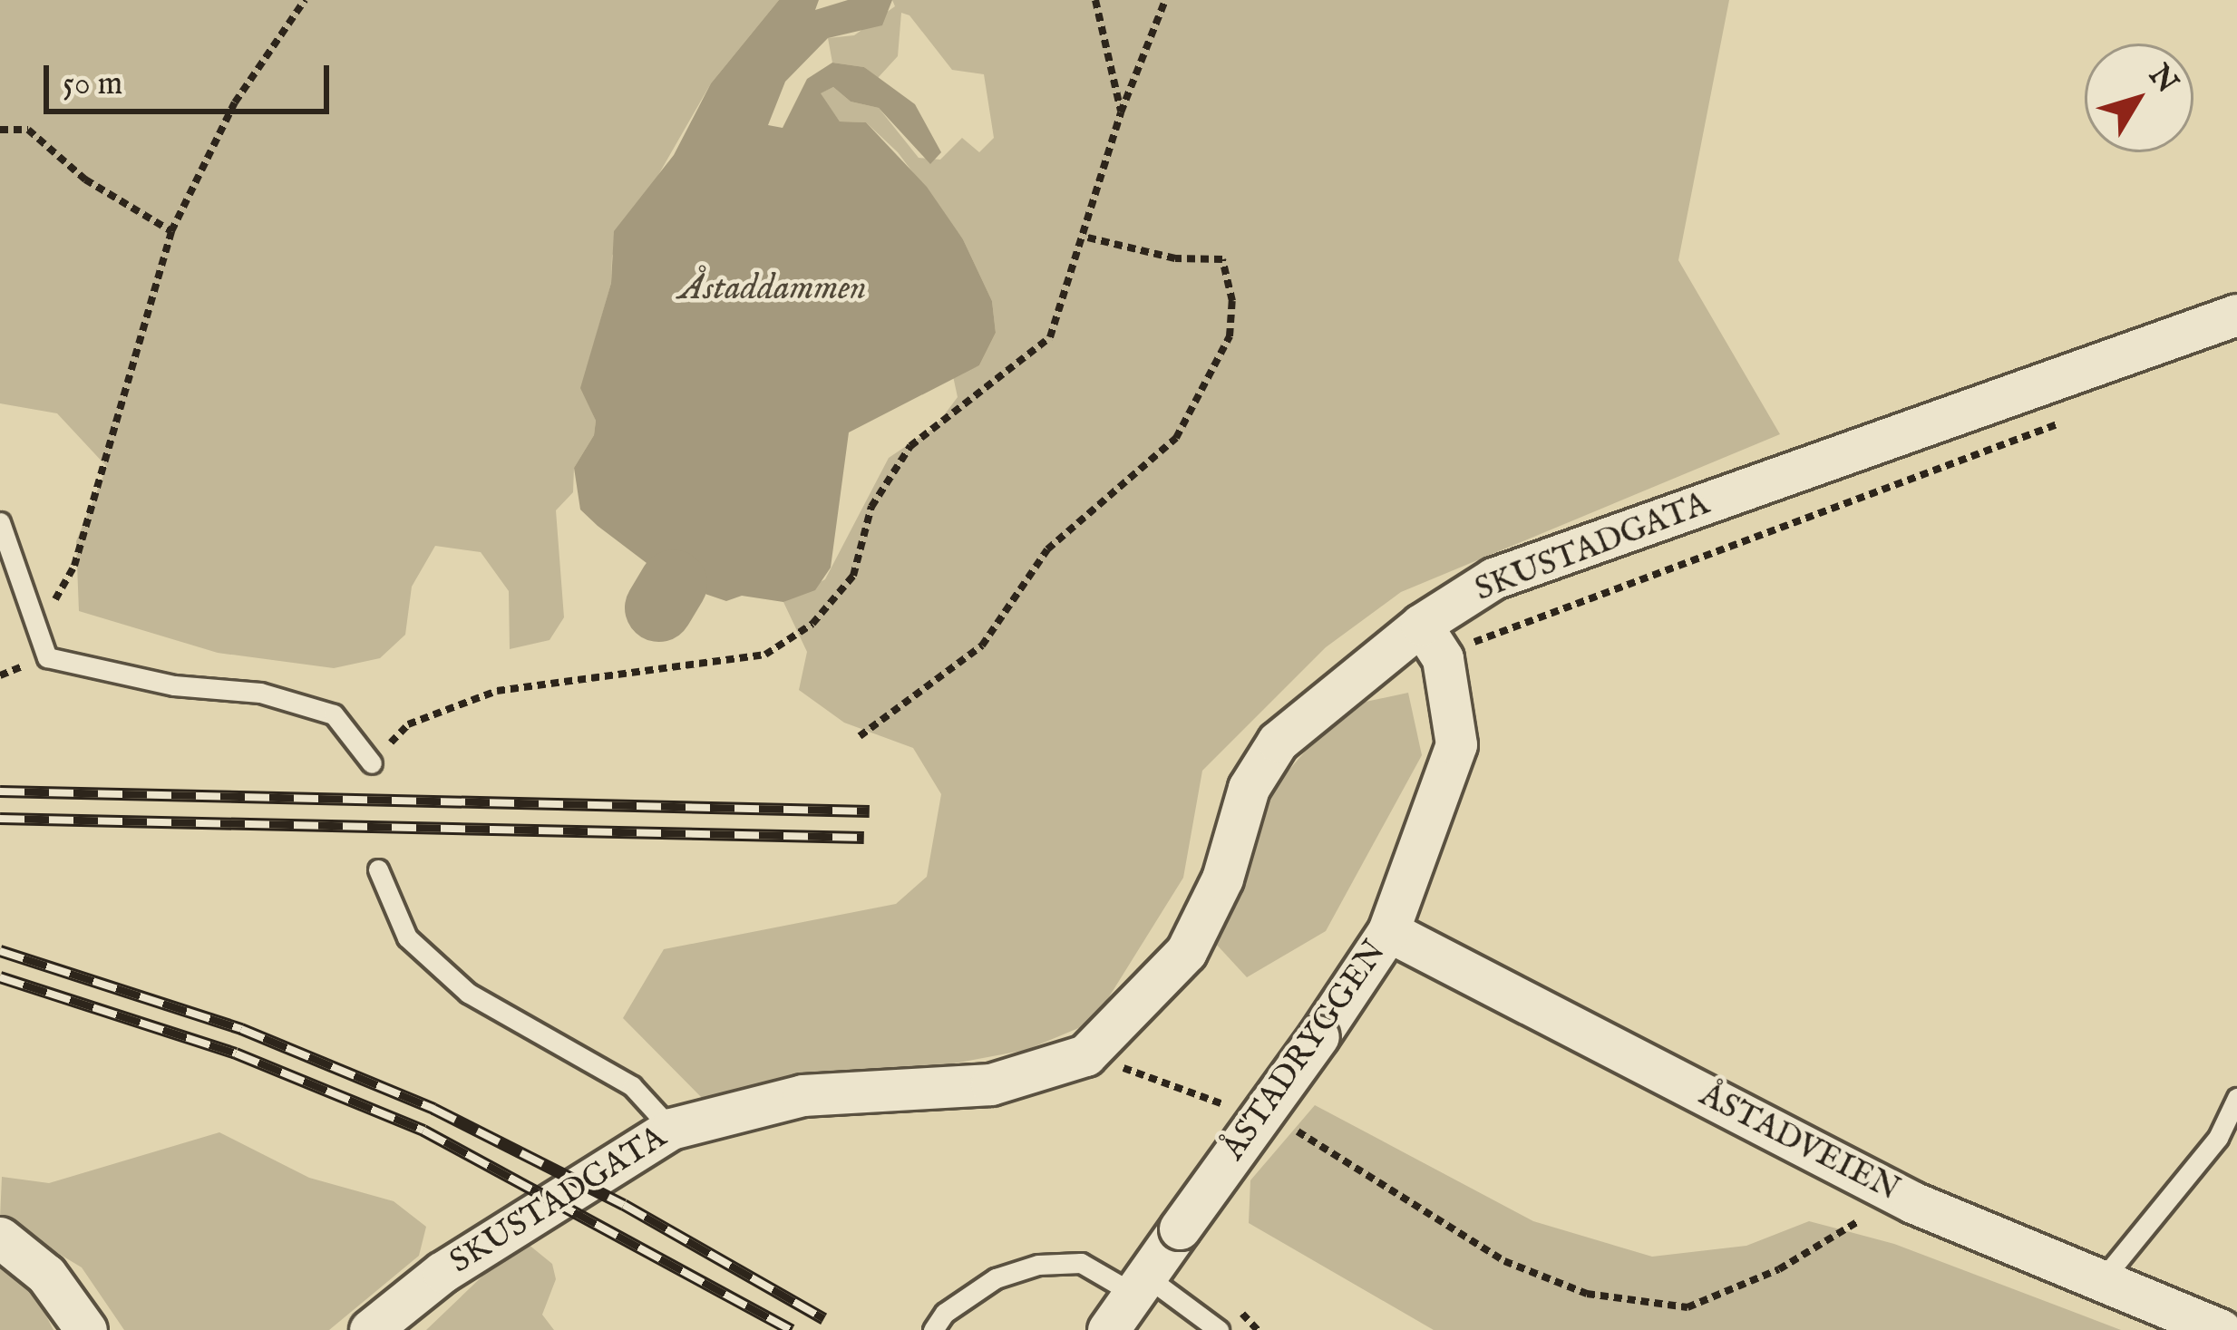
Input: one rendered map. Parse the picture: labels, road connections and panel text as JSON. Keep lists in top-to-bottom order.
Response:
{
  "streets": {
    "street": ["SKUSTADGATA", "ÅSTADRYGGEN", "ÅSTADVEIEN"]
  },
  "crossings": [
    ["SKUSTADGATA", "ÅSTADRYGGEN"],
    ["ÅSTADRYGGEN", "ÅSTADVEIEN"]
  ],
  "water": ["Åstaddammen"],
  "scale_bar": "50 m",
  "north": "top right"
}
